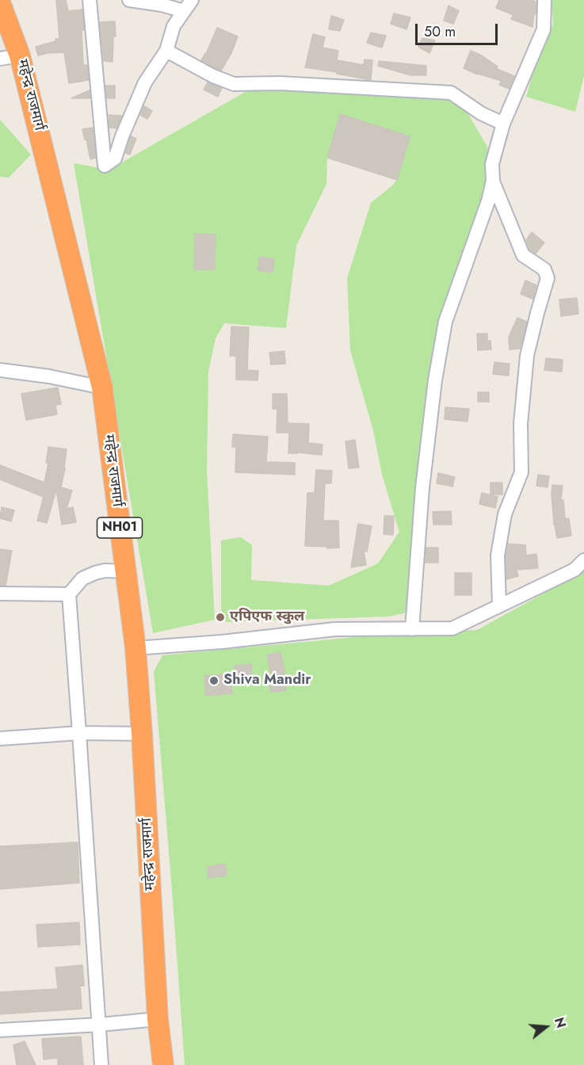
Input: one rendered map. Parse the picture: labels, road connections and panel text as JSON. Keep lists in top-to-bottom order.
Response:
{
  "streets": {
    "highway": ["महेन्द्र राजमार्ग", "NH01"]
  },
  "places": ["एपिएफ स्कुल", "Shiva Mandir"],
  "scale_bar": "50 m",
  "north": "right"
}
